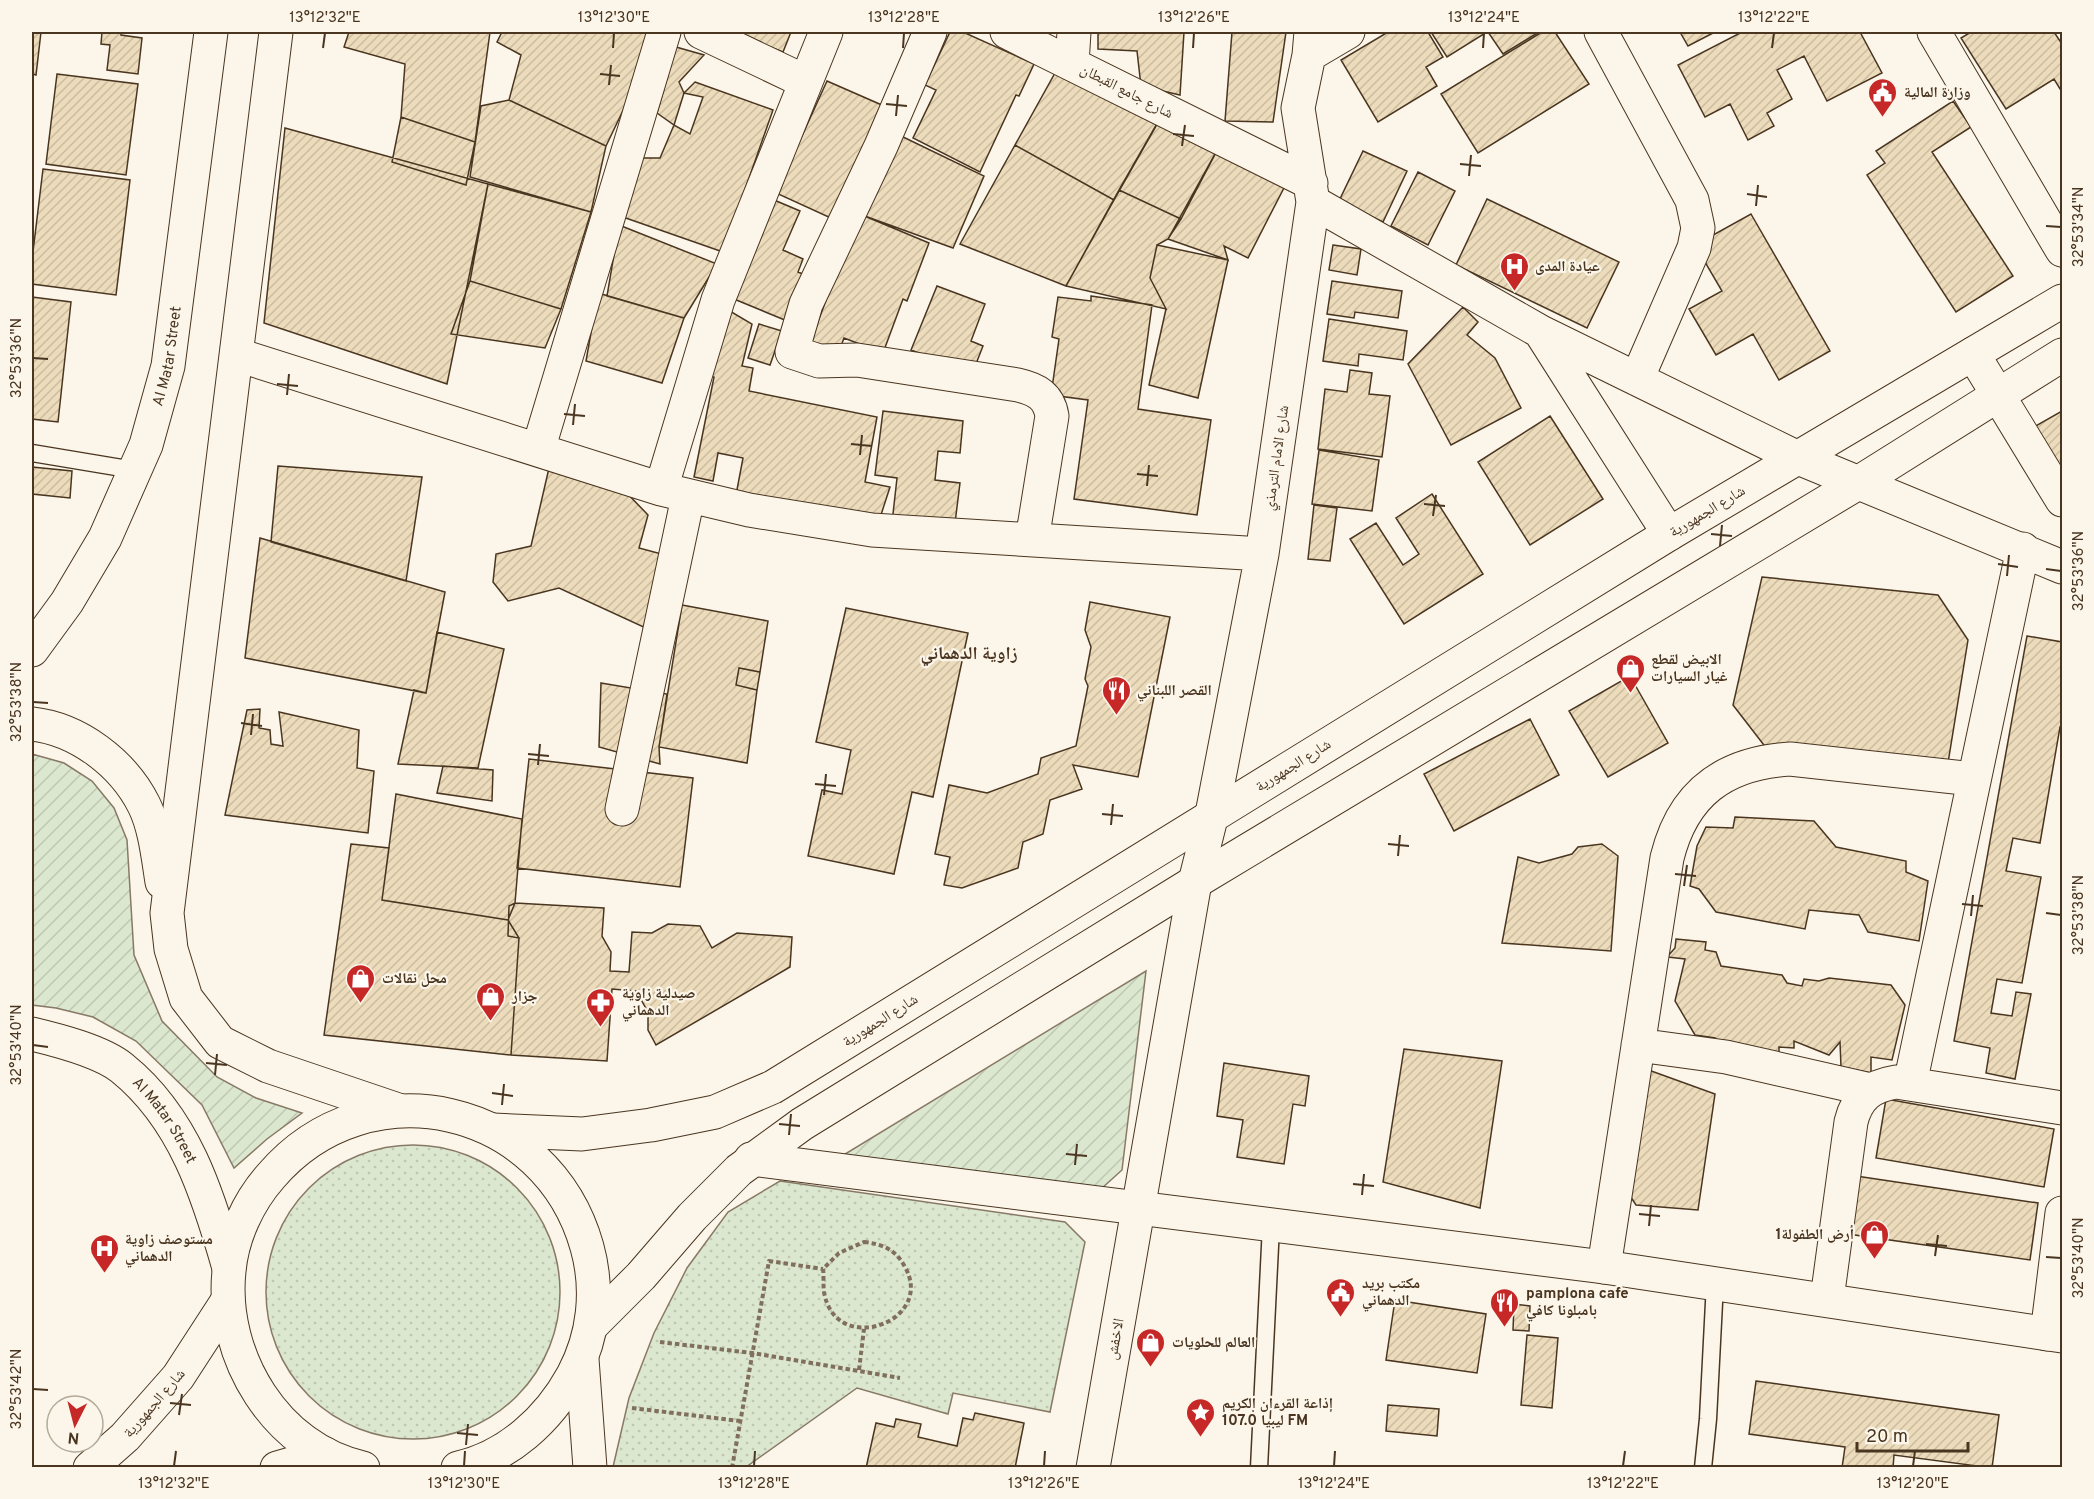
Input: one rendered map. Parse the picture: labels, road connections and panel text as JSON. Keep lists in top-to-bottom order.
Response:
{
  "streets": {
    "street": [
      "شارع جامع القبطان",
      "Al Matar Street",
      "شارع الامام الترمذي",
      "شارع الجمهورية",
      "الاخفش"
    ]
  },
  "crossings": [
    ["شارع جامع القبطان", "شارع الامام الترمذي"],
    ["شارع جامع القبطان", "شارع الجمهورية"],
    ["Al Matar Street", "شارع الجمهورية"],
    ["شارع الامام الترمذي", "شارع الجمهورية"],
    ["شارع الامام الترمذي", "الاخفش"]
  ],
  "districts": ["زاوية الدهماني"],
  "places": {
    "public building": ["وزارة المالية", "مكتب بريد الدهماني"],
    "hospital": ["عيادة المدى", "مستوصف زاوية الدهماني"],
    "shop": [
      "الابيض لقطع غيار السيارات",
      "محل نقالات",
      "جزار",
      "أرض الطفولة1",
      "العالم للحلويات"
    ],
    "restaurant": ["القصر اللبناني", "pamplona cafe بامبلونا كافي"],
    "pharmacy": ["صيدلية زاوية الدهماني"],
    "place": ["إذاعة القرءان الكريم ليبيا 107.0 FM"]
  },
  "scale_bar": "20 m",
  "north": "bottom",
  "coordinates": [
    "13°12'32\"E",
    "13°12'30\"E",
    "13°12'28\"E",
    "13°12'26\"E",
    "13°12'24\"E",
    "13°12'22\"E",
    "32°53'34\"N",
    "32°53'36\"N",
    "32°53'38\"N",
    "32°53'40\"N",
    "32°53'42\"N",
    "13°12'20\"E"
  ]
}
